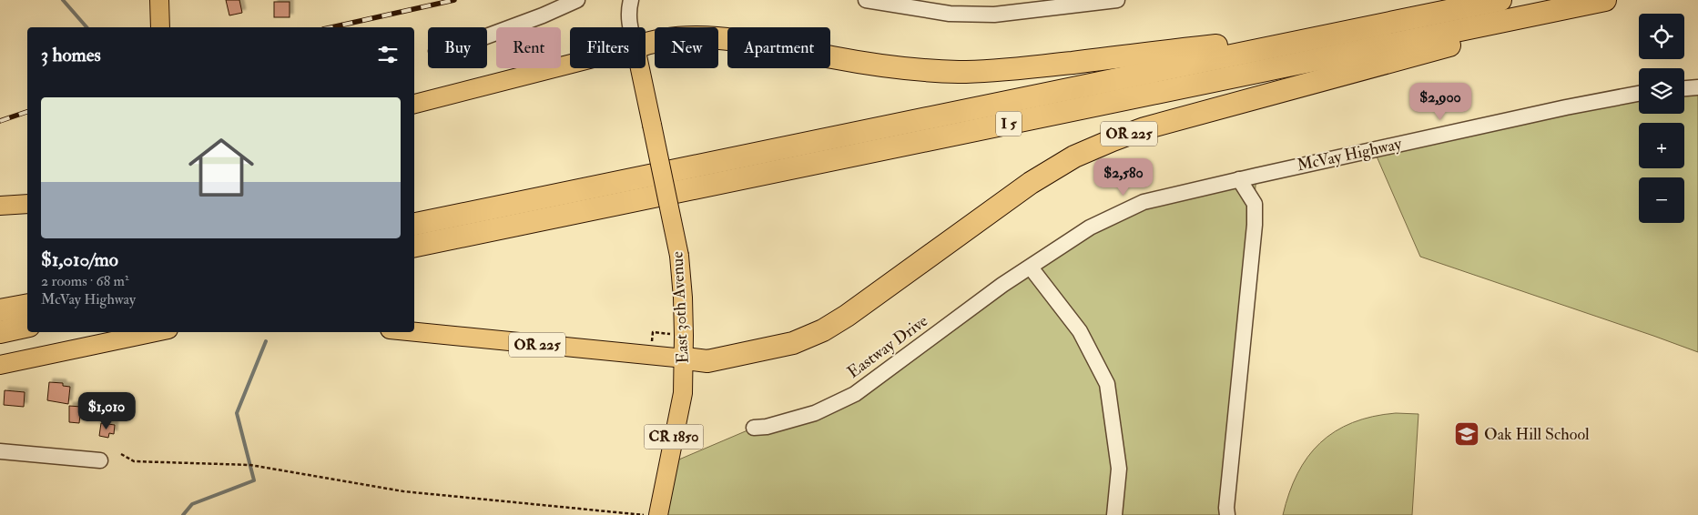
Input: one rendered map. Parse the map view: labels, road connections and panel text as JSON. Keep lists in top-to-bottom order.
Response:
{
  "streets": {
    "highway": ["I 5", "OR 225"],
    "main road": ["East 30th Avenue", "CR 1850"],
    "street": ["McVay Highway", "Eastway Drive"]
  },
  "crossings": [
    ["OR 225", "East 30th Avenue"],
    ["McVay Highway", "Eastway Drive"]
  ],
  "places": {
    "school or university": ["Oak Hill School"]
  },
  "page": {
    "map_buttons": ["+", "−"],
    "chip": [
      "Buy",
      "Rent",
      "Filters",
      "New",
      "Apartment"
    ],
    "heading": "3 homes",
    "list": [
      {
        "name": "$1,010/mo",
        "note": "2 rooms · 68 m² · McVay Highway"
      }
    ],
    "price": ["$2,900", "$2,580", "$1,010"]
  }
}
